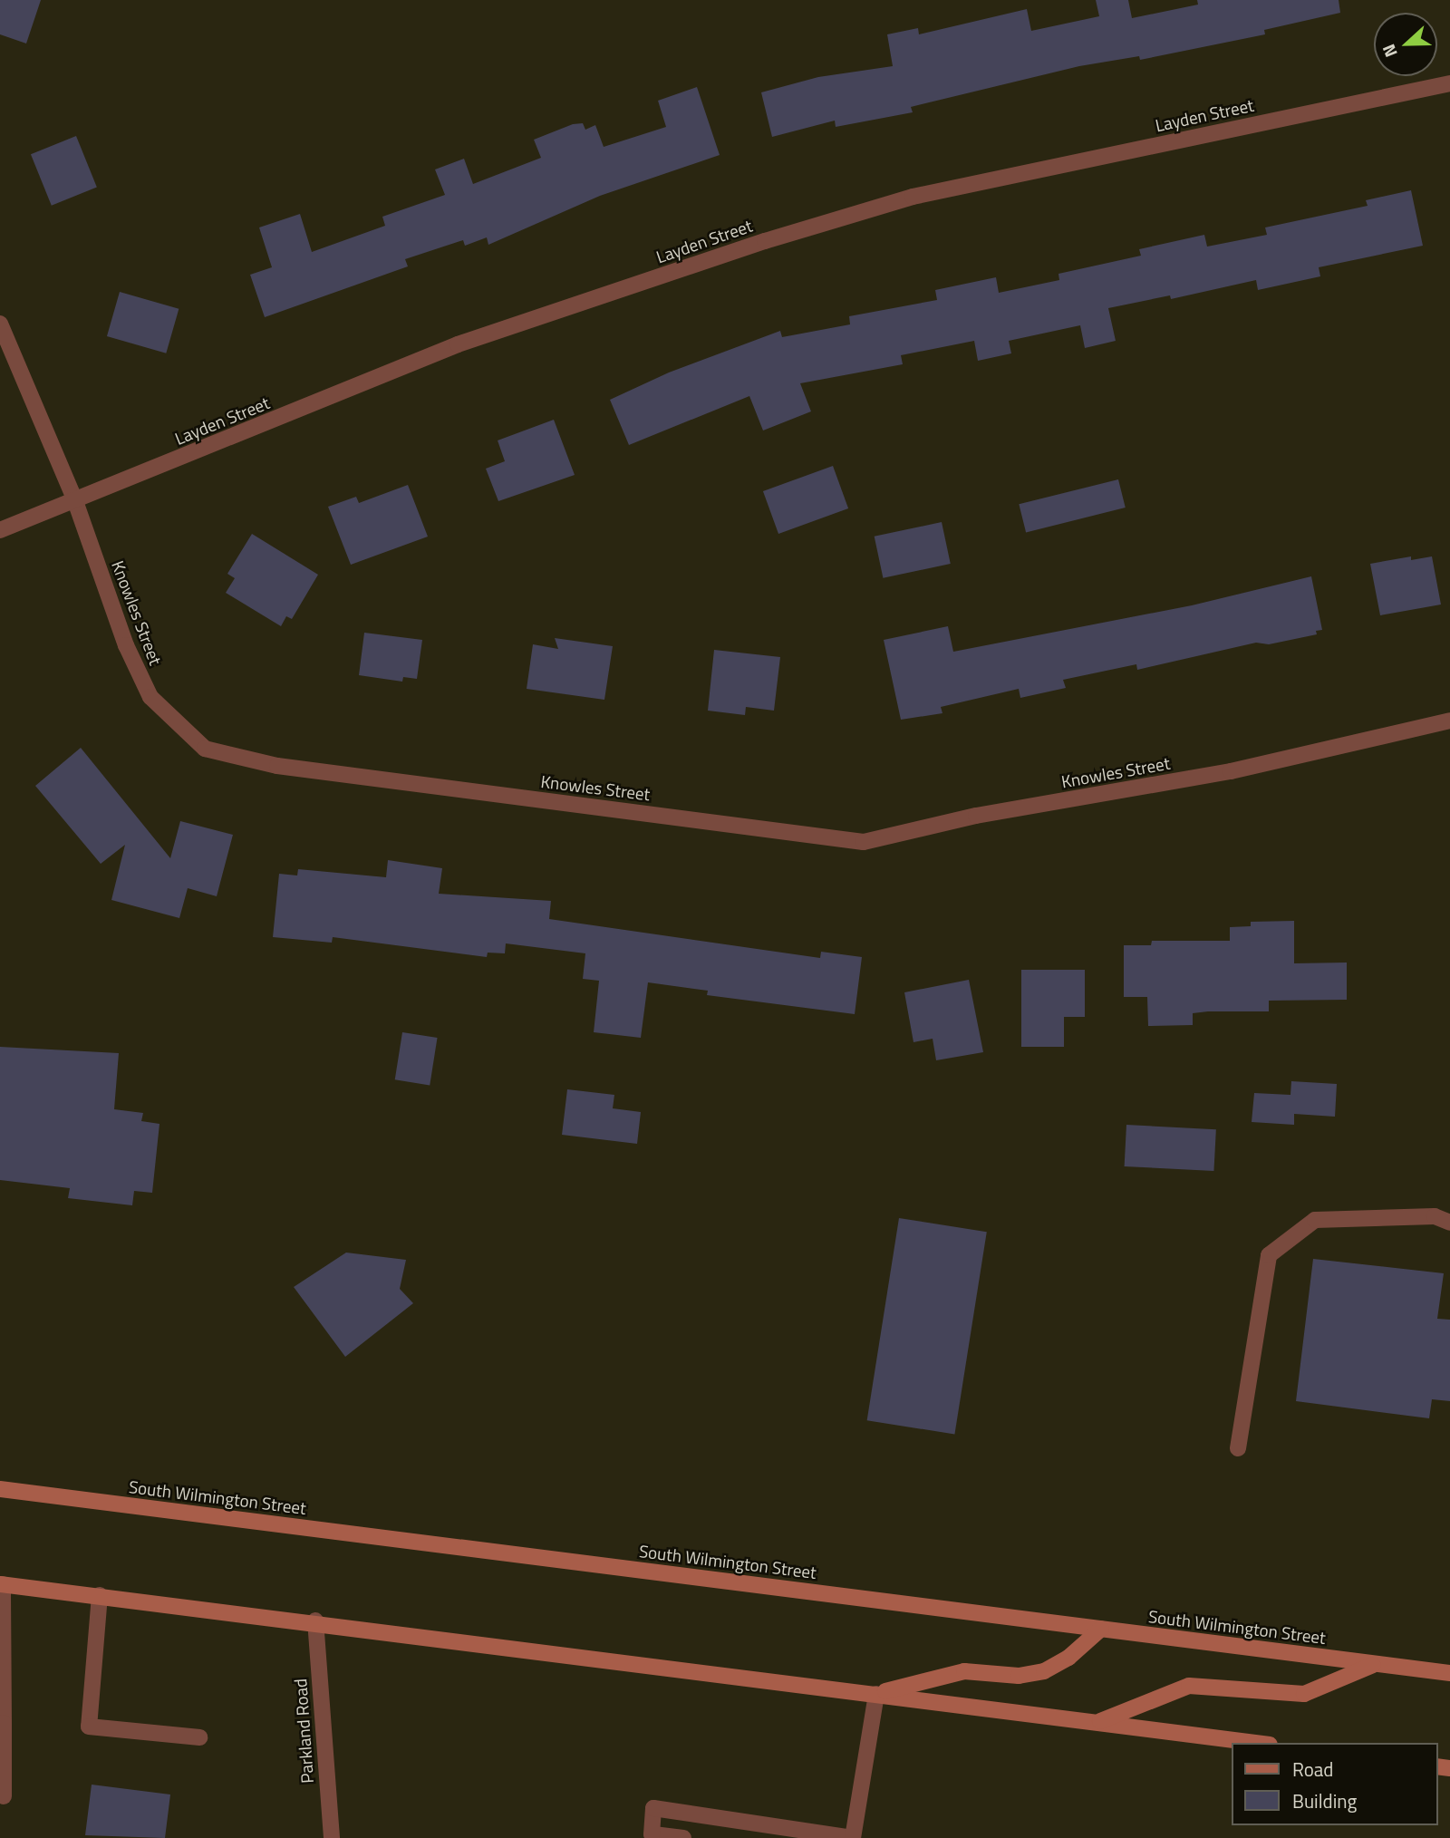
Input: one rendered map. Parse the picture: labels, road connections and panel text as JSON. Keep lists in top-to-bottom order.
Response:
{
  "streets": {
    "main road": ["South Wilmington Street"],
    "street": ["Layden Street", "Knowles Street", "Parkland Road"]
  },
  "crossings": [
    ["Layden Street", "Knowles Street"]
  ],
  "legend": ["Road", "Building"],
  "north": "left"
}
